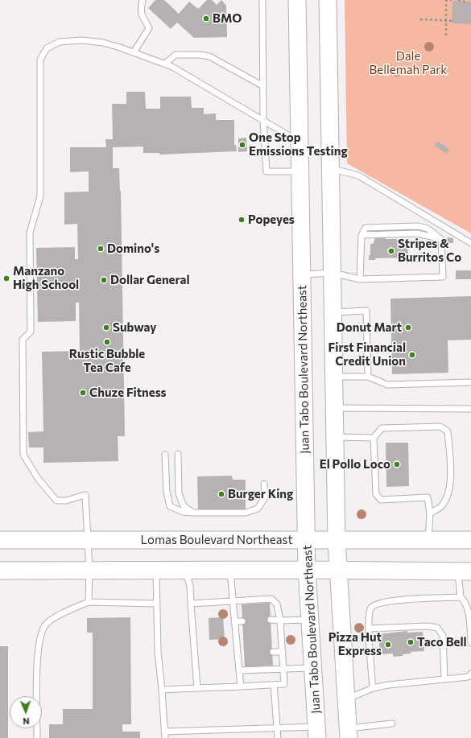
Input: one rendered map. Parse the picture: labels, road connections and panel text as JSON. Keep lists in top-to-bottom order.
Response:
{
  "streets": {
    "main road": ["Juan Tabo Boulevard Northeast", "Lomas Boulevard Northeast"]
  },
  "crossings": [
    ["Juan Tabo Boulevard Northeast", "Lomas Boulevard Northeast"]
  ],
  "parks": ["Dale Bellemah Park"],
  "places": [
    "BMO",
    "One Stop Emissions Testing",
    "Popeyes",
    "Domino's",
    "Stripes & Burritos Co",
    "Manzano High School",
    "Dollar General",
    "Subway",
    "Donut Mart",
    "Rustic Bubble Tea Cafe",
    "First Financial Credit Union",
    "Chuze Fitness",
    "El Pollo Loco",
    "Burger King",
    "Taco Bell",
    "Pizza Hut Express"
  ],
  "north": "bottom"
}
